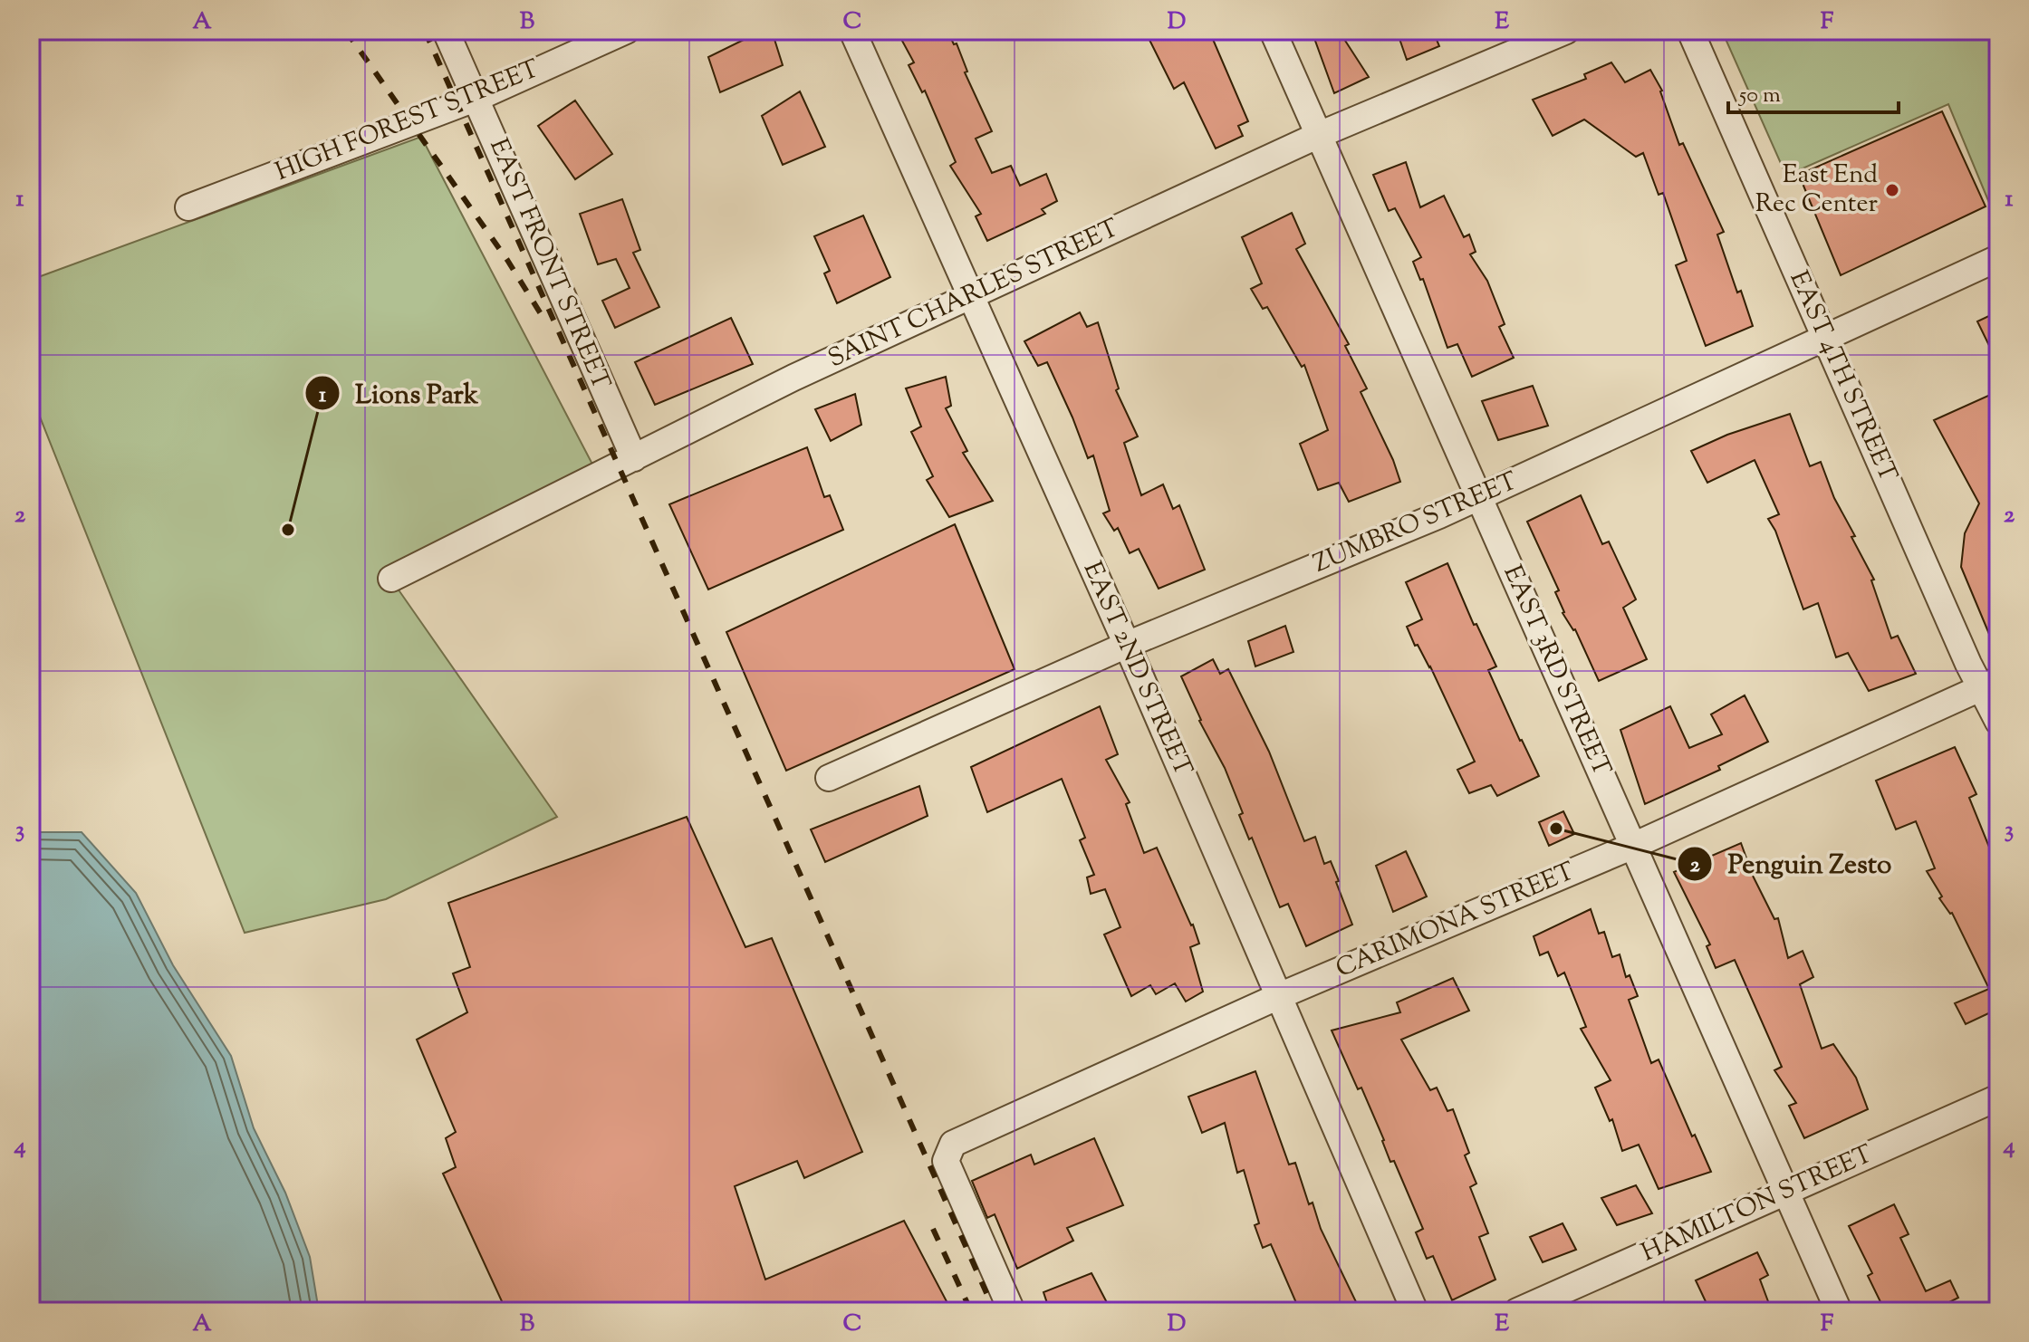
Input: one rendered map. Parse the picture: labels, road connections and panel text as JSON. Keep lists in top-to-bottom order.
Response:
{
  "streets": {
    "street": [
      "HIGH FOREST STREET",
      "EAST FRONT STREET",
      "SAINT CHARLES STREET",
      "EAST 4TH STREET",
      "ZUMBRO STREET",
      "EAST 2ND STREET",
      "EAST 3RD STREET",
      "CARIMONA STREET",
      "HAMILTON STREET"
    ]
  },
  "crossings": [
    ["HIGH FOREST STREET", "EAST FRONT STREET"],
    ["EAST FRONT STREET", "SAINT CHARLES STREET"],
    ["SAINT CHARLES STREET", "EAST 2ND STREET"],
    ["SAINT CHARLES STREET", "EAST 3RD STREET"],
    ["EAST 4TH STREET", "ZUMBRO STREET"],
    ["EAST 4TH STREET", "CARIMONA STREET"],
    ["ZUMBRO STREET", "EAST 2ND STREET"],
    ["ZUMBRO STREET", "EAST 3RD STREET"],
    ["EAST 2ND STREET", "CARIMONA STREET"],
    ["EAST 3RD STREET", "CARIMONA STREET"],
    ["EAST 3RD STREET", "HAMILTON STREET"]
  ],
  "places": ["East End Rec Center", "Lions Park", "Penguin Zesto"],
  "scale_bar": "50 m",
  "grid": {
    "columns": [
      "A",
      "B",
      "C",
      "D",
      "E",
      "F"
    ],
    "rows": [
      "1",
      "2",
      "3",
      "4"
    ]
  }
}
